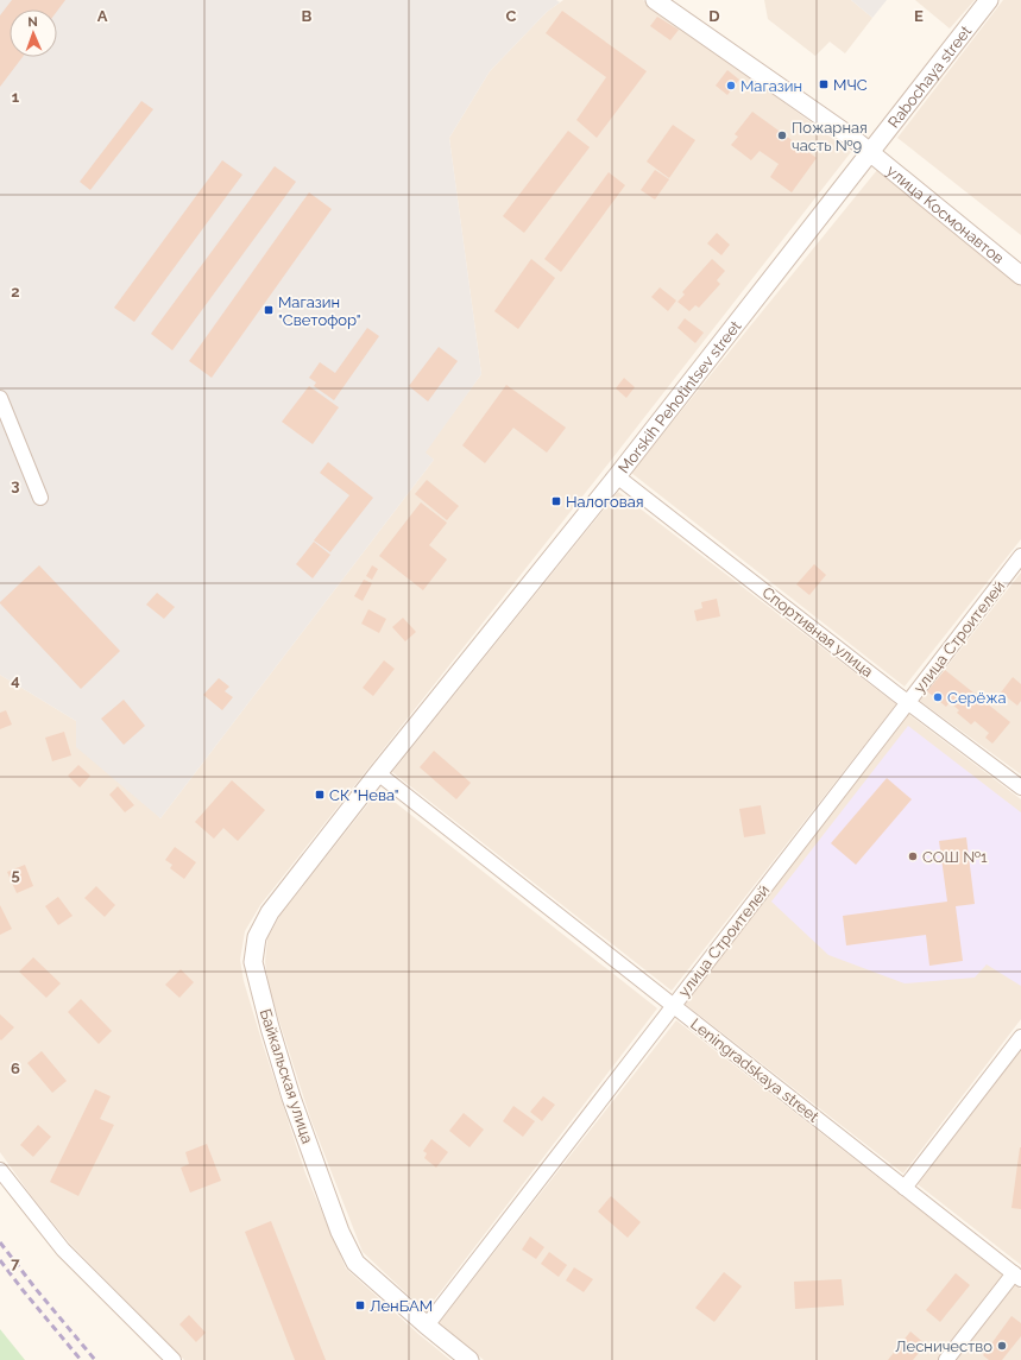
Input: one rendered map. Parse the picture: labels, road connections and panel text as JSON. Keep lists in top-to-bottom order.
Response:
{
  "streets": {
    "street": [
      "Rabochaya street",
      "улица Космонавтов",
      "Morskih Pehotintsev street",
      "Спортивная улица",
      "улица Строителей",
      "Leningradskaya street",
      "Байкальская улица"
    ]
  },
  "crossings": [
    ["Rabochaya street", "улица Космонавтов"],
    ["Rabochaya street", "Morskih Pehotintsev street"],
    ["улица Космонавтов", "Morskih Pehotintsev street"],
    ["Morskih Pehotintsev street", "Спортивная улица"],
    ["Morskih Pehotintsev street", "Leningradskaya street"],
    ["Morskih Pehotintsev street", "Байкальская улица"],
    ["Спортивная улица", "улица Строителей"],
    ["улица Строителей", "Leningradskaya street"],
    ["улица Строителей", "Байкальская улица"],
    ["Leningradskaya street", "Байкальская улица"]
  ],
  "places": {
    "transit": [
      "МЧС",
      "Магазин \"Светофор\"",
      "Налоговая",
      "СК \"Нева\"",
      "ЛенБАМ"
    ],
    "other": [
      "Магазин",
      "Пожарная часть №9",
      "Серёжа",
      "СОШ №1",
      "Лесничество"
    ]
  },
  "north": "top",
  "grid": {
    "columns": [
      "A",
      "B",
      "C",
      "D",
      "E"
    ],
    "rows": [
      "1",
      "2",
      "3",
      "4",
      "5",
      "6",
      "7"
    ]
  }
}
